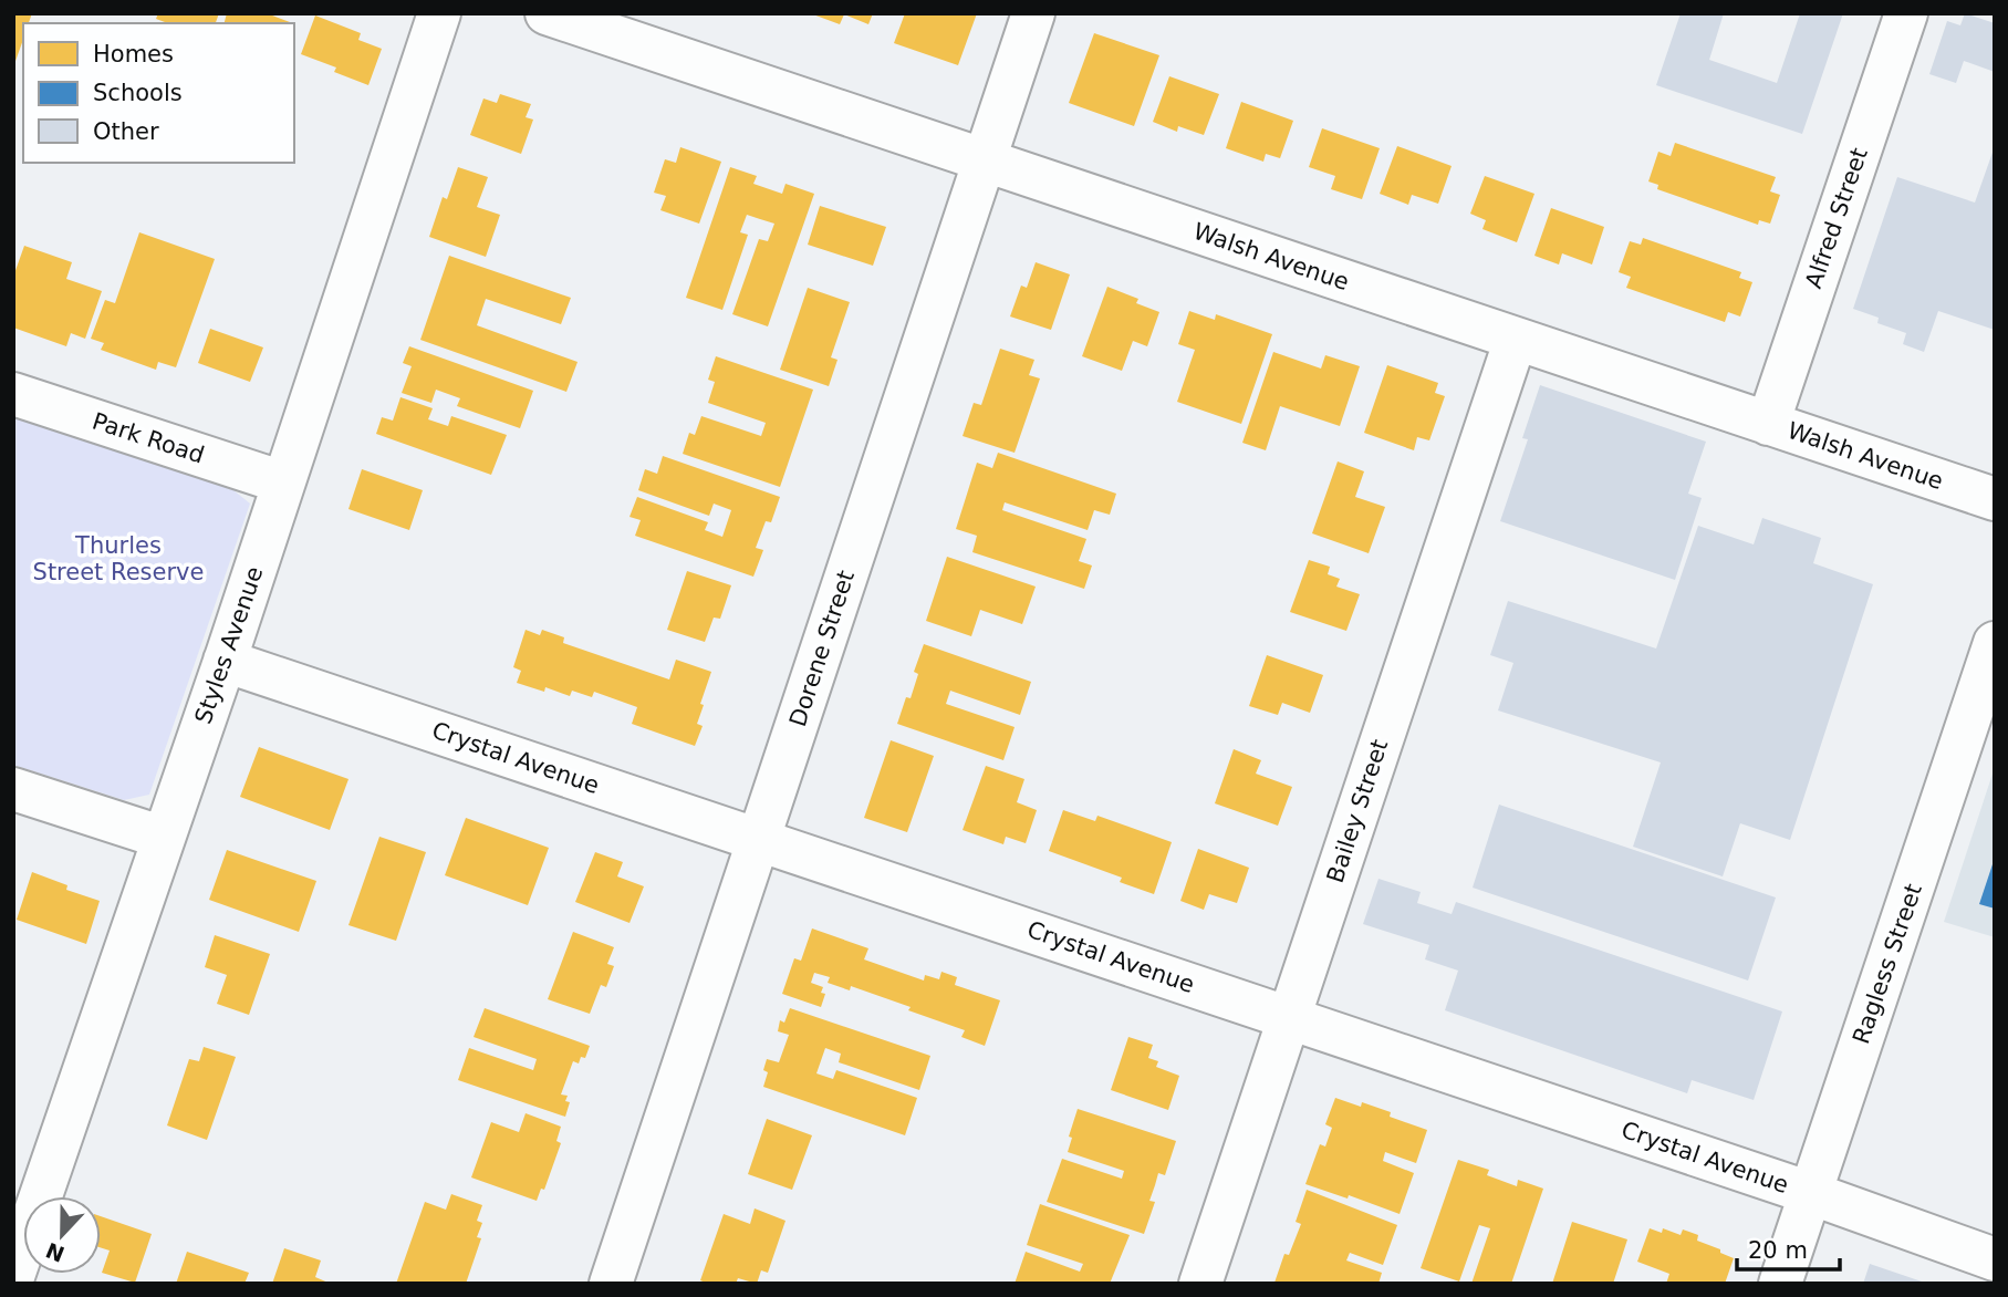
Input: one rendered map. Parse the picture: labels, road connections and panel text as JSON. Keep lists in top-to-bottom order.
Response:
{
  "streets": {
    "street": [
      "Alfred Street",
      "Walsh Avenue",
      "Park Road",
      "Styles Avenue",
      "Dorene Street",
      "Crystal Avenue",
      "Bailey Street",
      "Ragless Street"
    ]
  },
  "crossings": [
    ["Alfred Street", "Walsh Avenue"],
    ["Walsh Avenue", "Dorene Street"],
    ["Walsh Avenue", "Bailey Street"],
    ["Park Road", "Styles Avenue"],
    ["Styles Avenue", "Crystal Avenue"],
    ["Dorene Street", "Crystal Avenue"],
    ["Crystal Avenue", "Bailey Street"],
    ["Crystal Avenue", "Ragless Street"]
  ],
  "parks": ["Thurles Street Reserve"],
  "legend": ["Homes", "Schools", "Other"],
  "scale_bar": "20 m",
  "north": "bottom"
}
